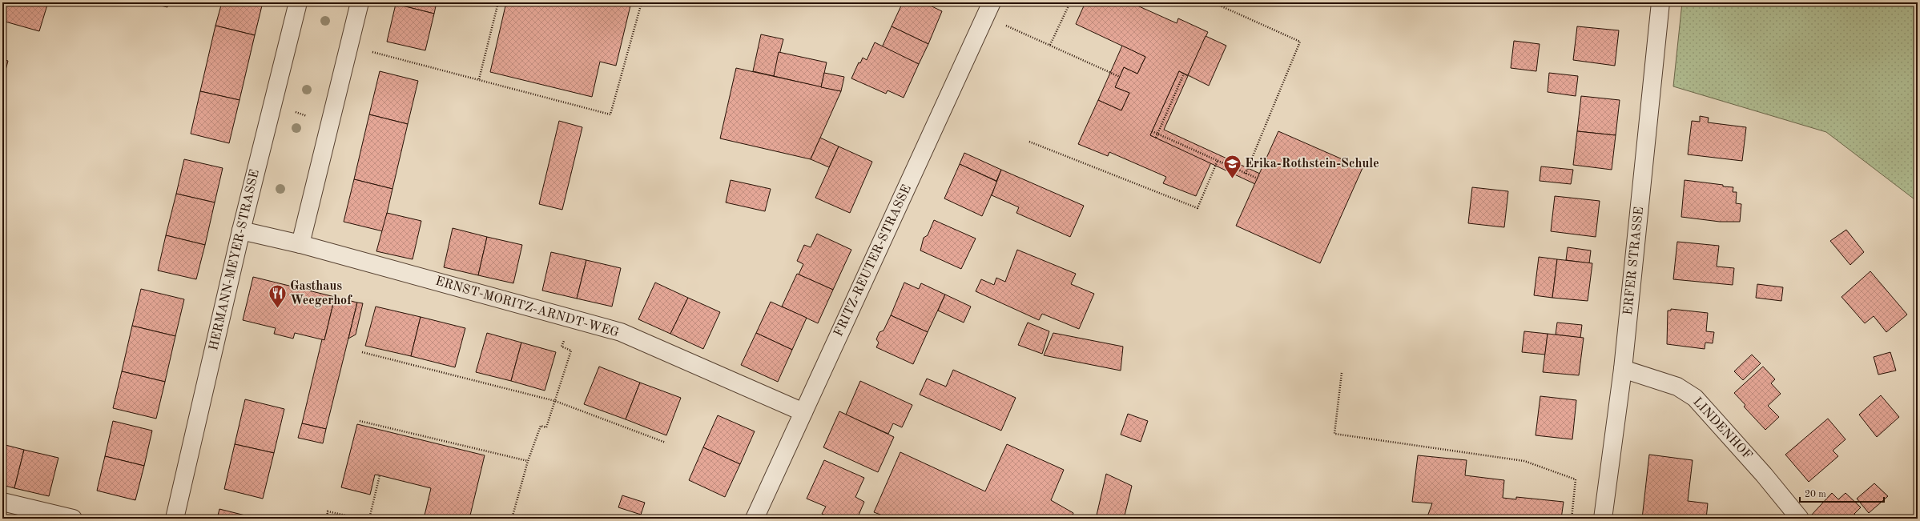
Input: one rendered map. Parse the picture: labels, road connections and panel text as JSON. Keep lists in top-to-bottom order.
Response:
{
  "streets": {
    "street": [
      "HERMANN-MEYER-STRASSE",
      "FRITZ-REUTER-STRASSE",
      "ERFER STRASSE",
      "ERNST-MORITZ-ARNDT-WEG",
      "LINDENHOF"
    ]
  },
  "crossings": [
    ["HERMANN-MEYER-STRASSE", "ERNST-MORITZ-ARNDT-WEG"],
    ["FRITZ-REUTER-STRASSE", "ERNST-MORITZ-ARNDT-WEG"],
    ["ERFER STRASSE", "LINDENHOF"]
  ],
  "places": {
    "school or university": ["Erika-Rothstein-Schule"],
    "restaurant": ["Gasthaus Weegerhof"]
  },
  "scale_bar": "20 m"
}
